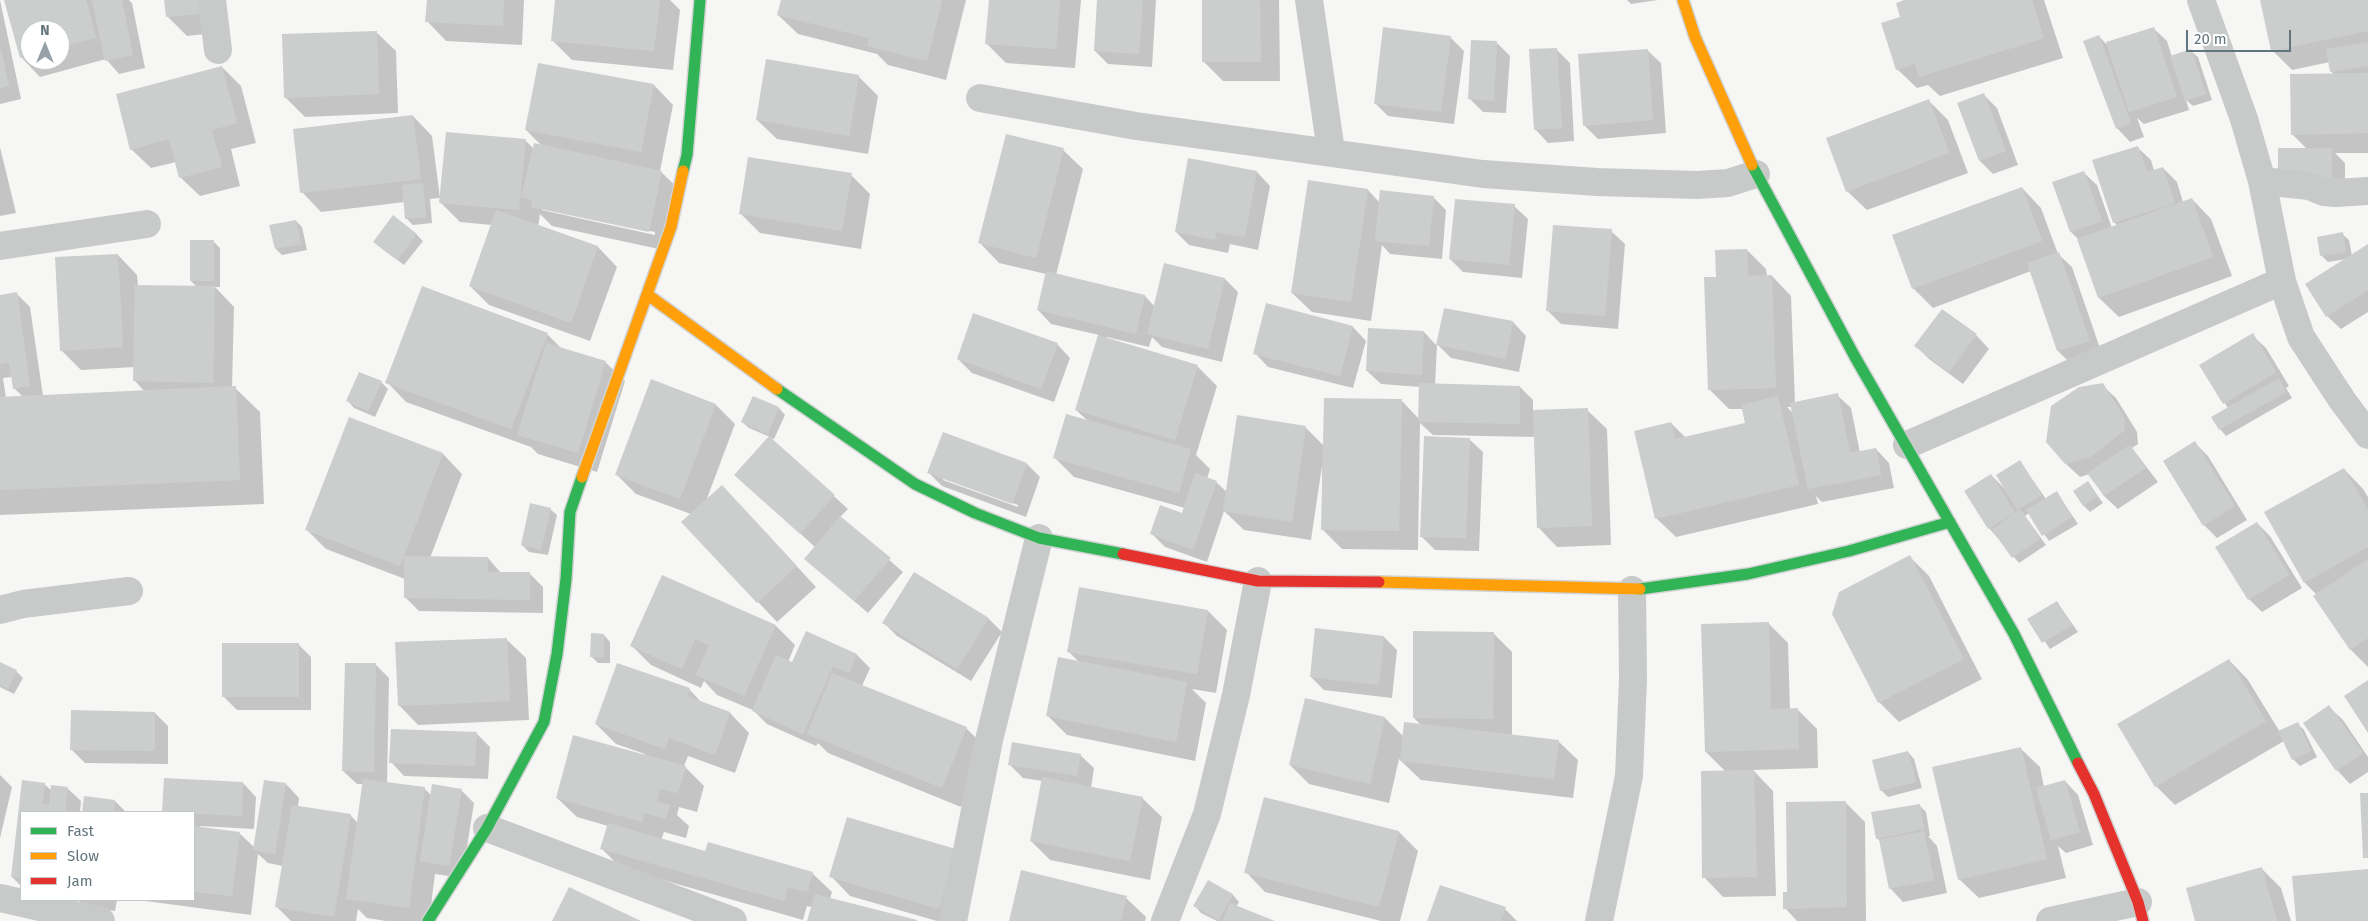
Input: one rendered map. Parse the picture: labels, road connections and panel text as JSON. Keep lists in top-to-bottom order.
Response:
{
  "legend": ["Fast", "Slow", "Jam"],
  "scale_bar": "20 m",
  "north": "top"
}
